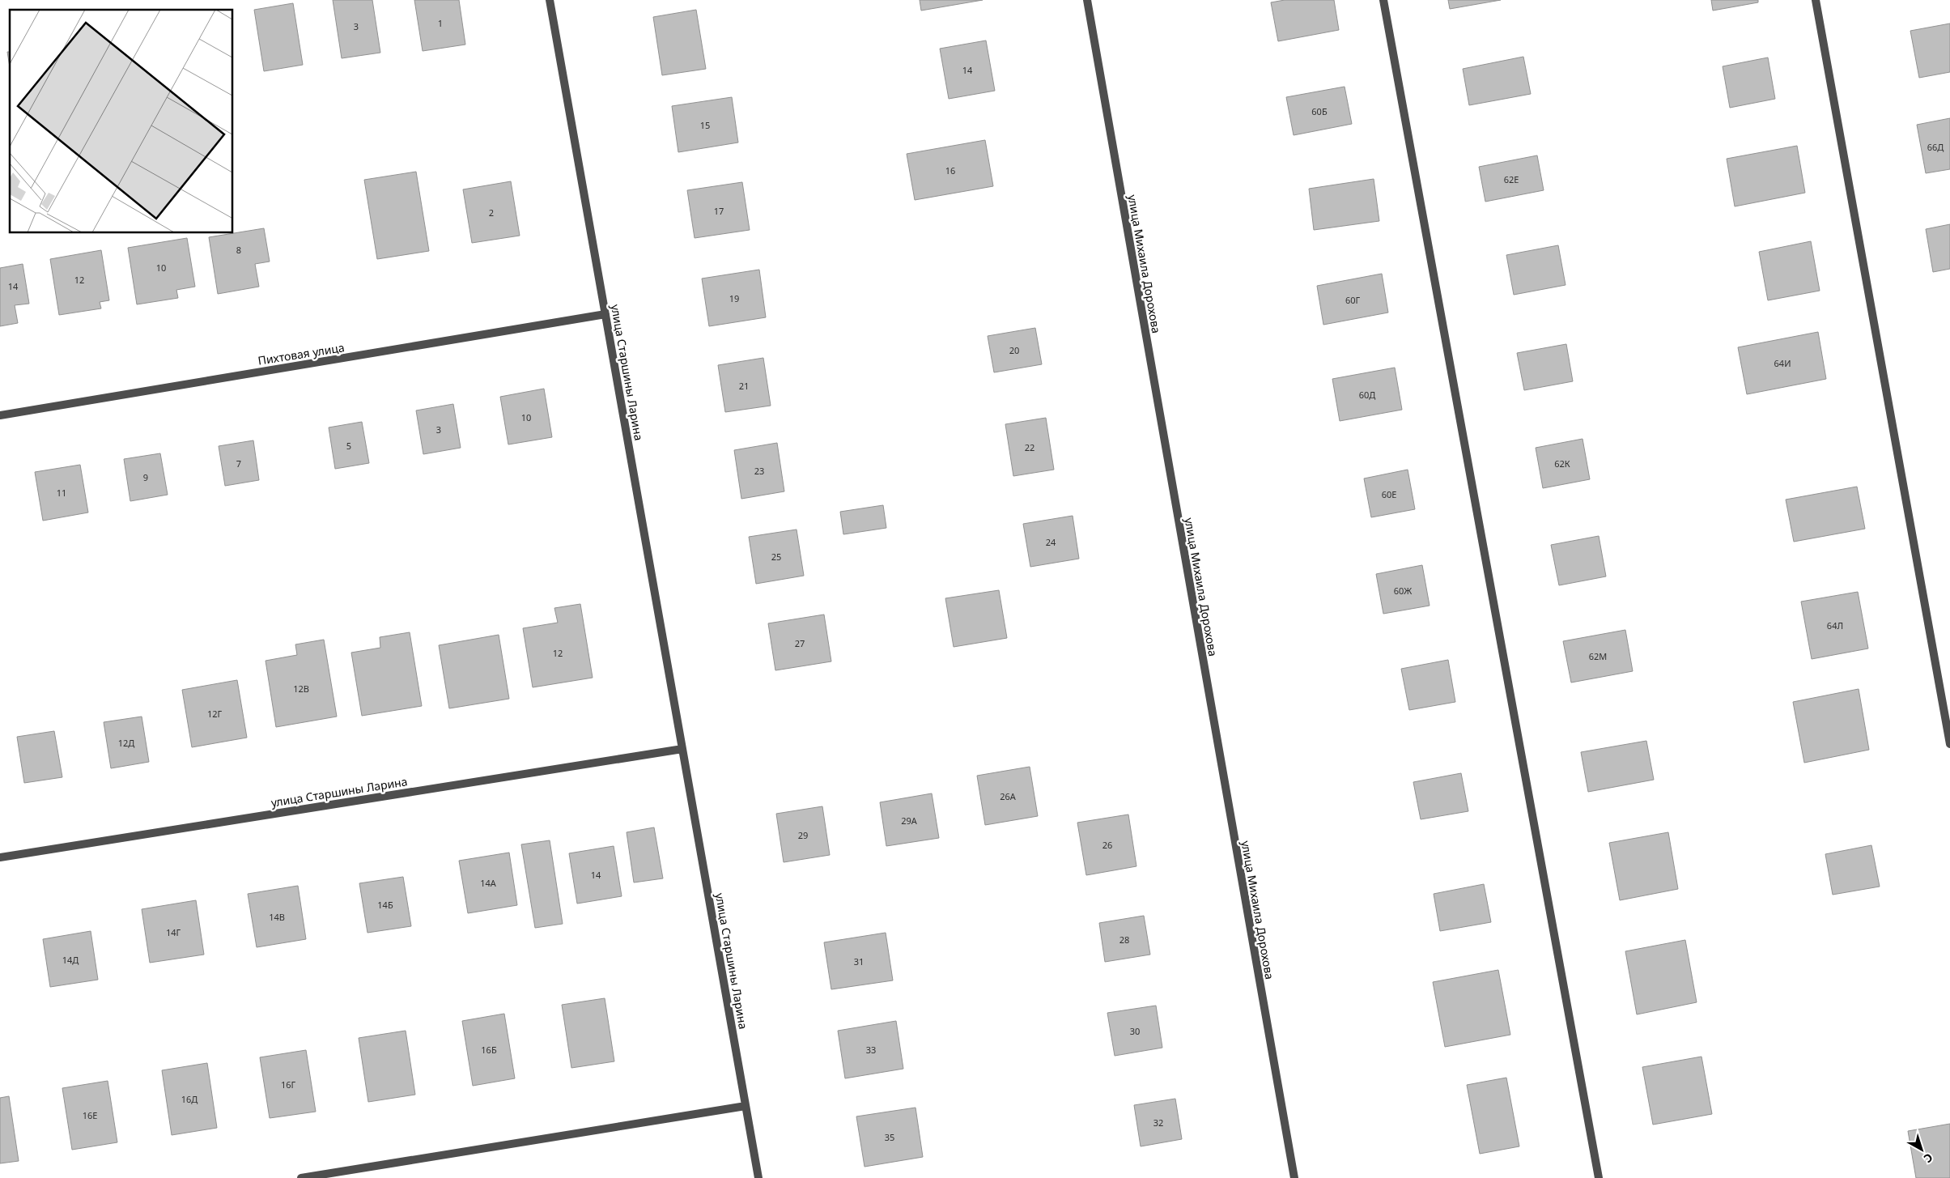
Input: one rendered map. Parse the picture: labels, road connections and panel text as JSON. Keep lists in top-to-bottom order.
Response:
{
  "streets": {
    "street": ["улица Михаила Дорохова", "Пихтовая улица", "улица Старшины Ларина"]
  },
  "crossings": [
    ["Пихтовая улица", "улица Старшины Ларина"]
  ],
  "house_numbers": [
    "1",
    "3",
    "14",
    "60Б",
    "15",
    "66Д",
    "16",
    "62Е",
    "17",
    "2",
    "8",
    "10",
    "12",
    "14",
    "19",
    "60Г",
    "20",
    "64И",
    "21",
    "60Д",
    "10",
    "3",
    "5",
    "22",
    "7",
    "62К",
    "23",
    "9",
    "11",
    "60Е",
    "24",
    "25",
    "60Ж",
    "64Л",
    "27",
    "12",
    "62М",
    "12В",
    "12Г",
    "12Д",
    "26А",
    "29А",
    "29",
    "26",
    "14",
    "14А",
    "14Б",
    "14В",
    "14Г",
    "28",
    "14Д",
    "31",
    "30",
    "16Б",
    "33",
    "16Г",
    "16Д",
    "16Е",
    "32",
    "35"
  ],
  "north": "bottom right"
}
